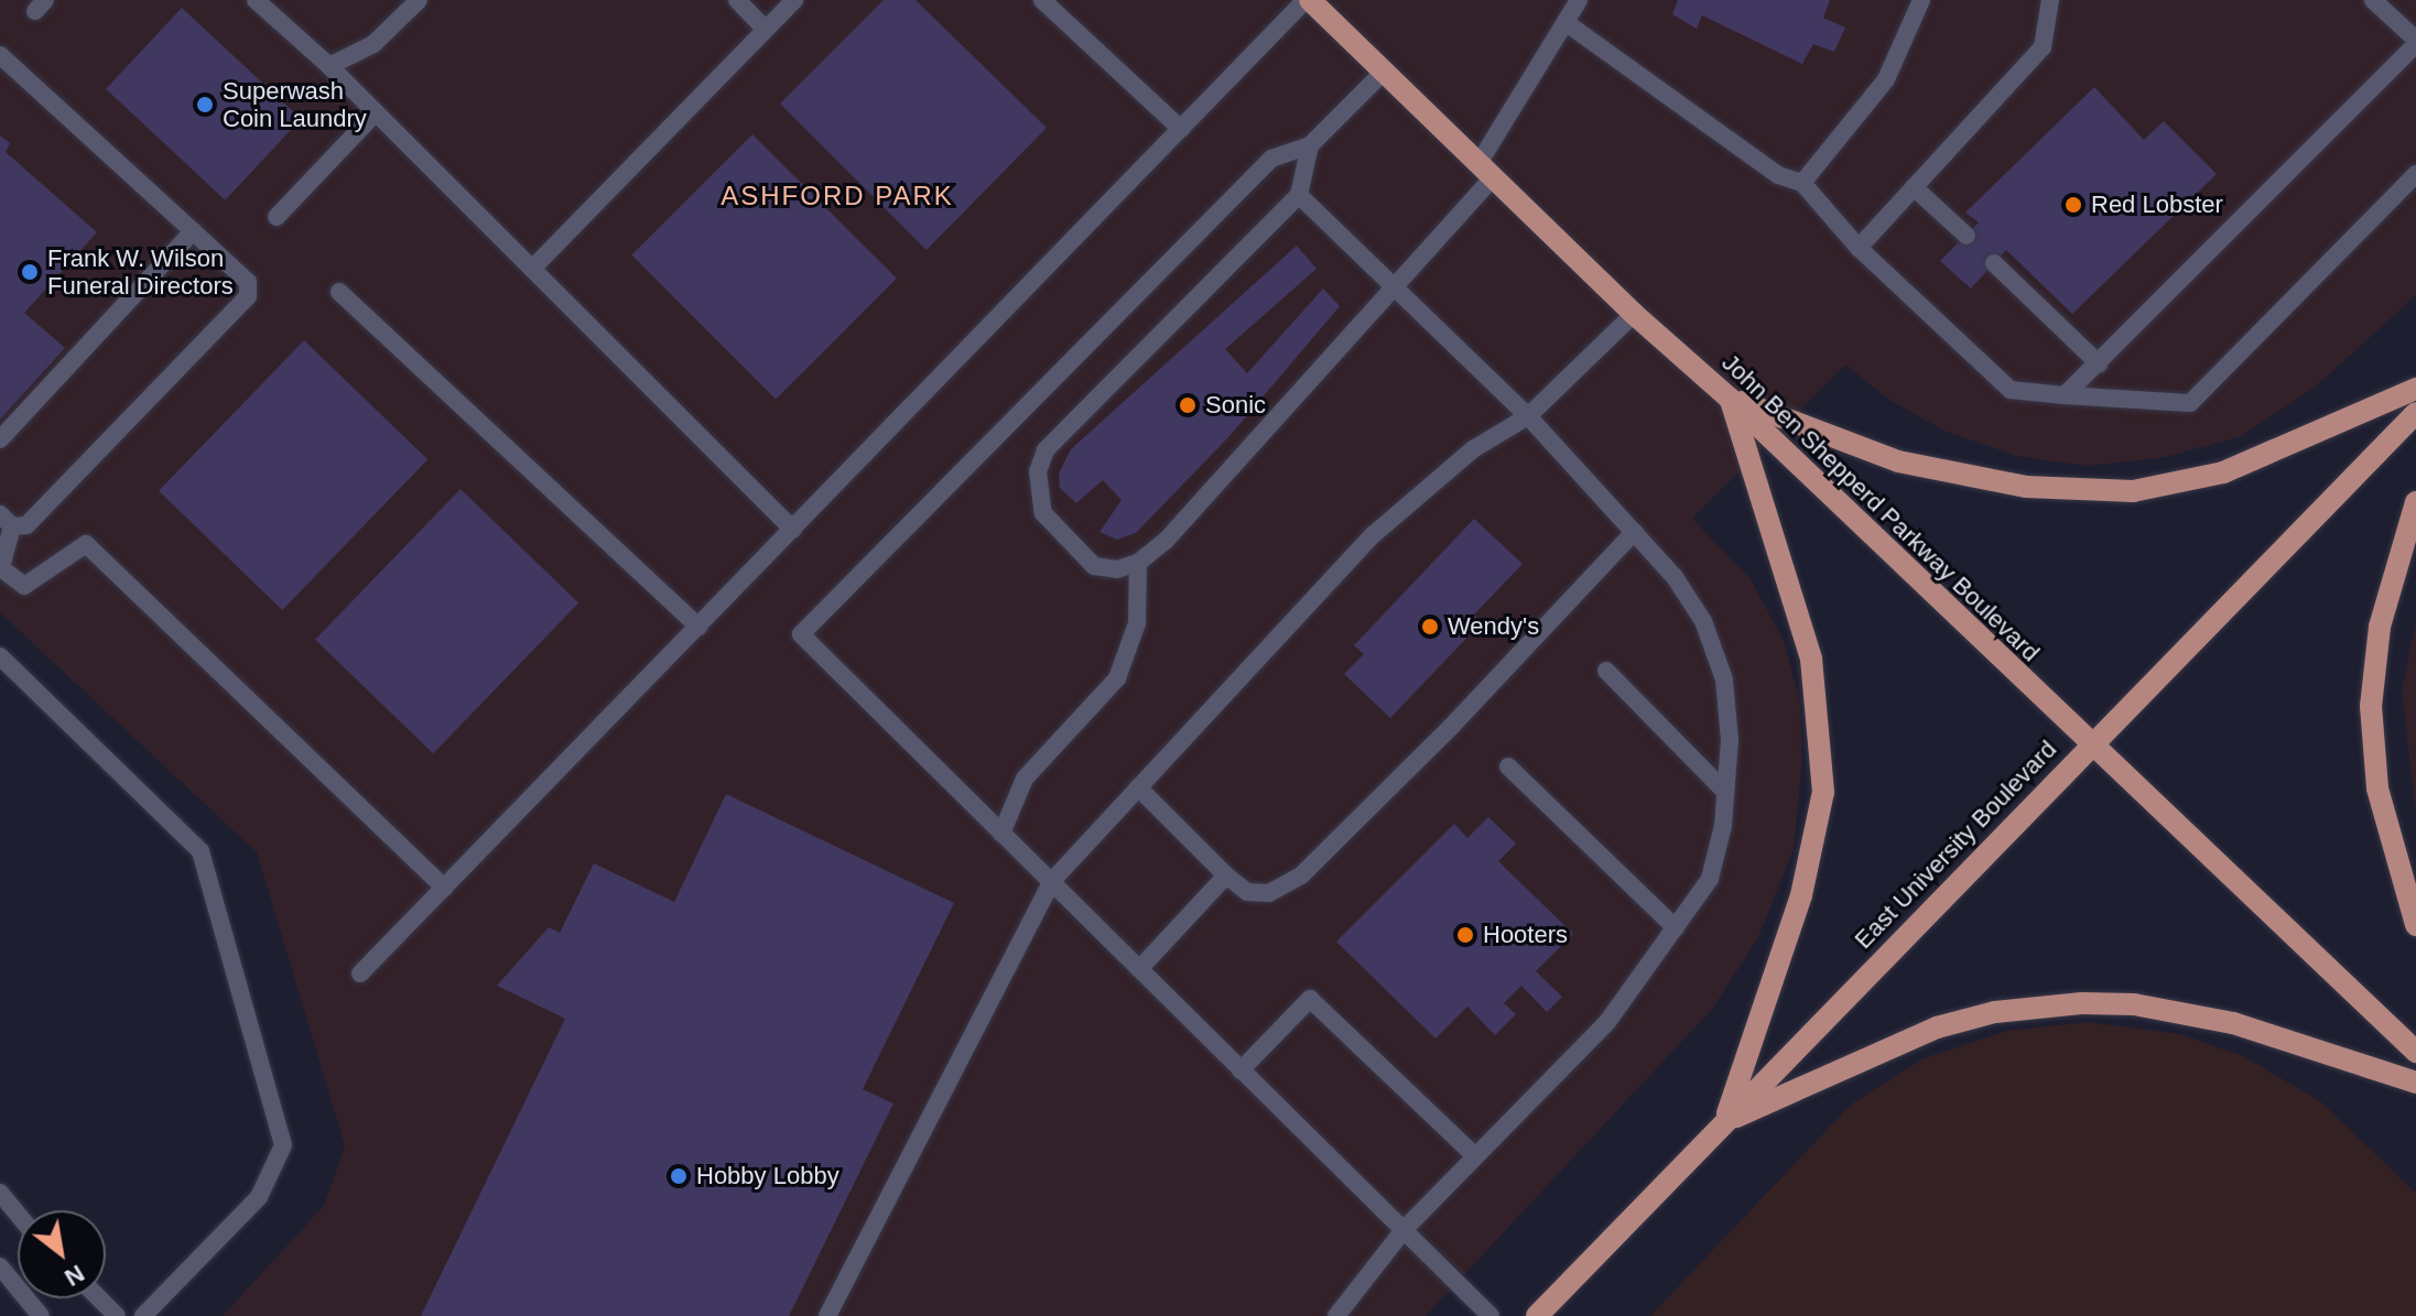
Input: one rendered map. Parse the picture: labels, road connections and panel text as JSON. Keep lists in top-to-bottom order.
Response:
{
  "streets": {
    "main road": ["John Ben Shepperd Parkway Boulevard", "East University Boulevard"]
  },
  "crossings": [
    ["John Ben Shepperd Parkway Boulevard", "East University Boulevard"]
  ],
  "districts": ["ASHFORD PARK"],
  "places": [
    "Superwash Coin Laundry",
    "Red Lobster",
    "Frank W. Wilson Funeral Directors",
    "Sonic",
    "Wendy's",
    "Hooters",
    "Hobby Lobby"
  ],
  "north": "bottom right"
}
